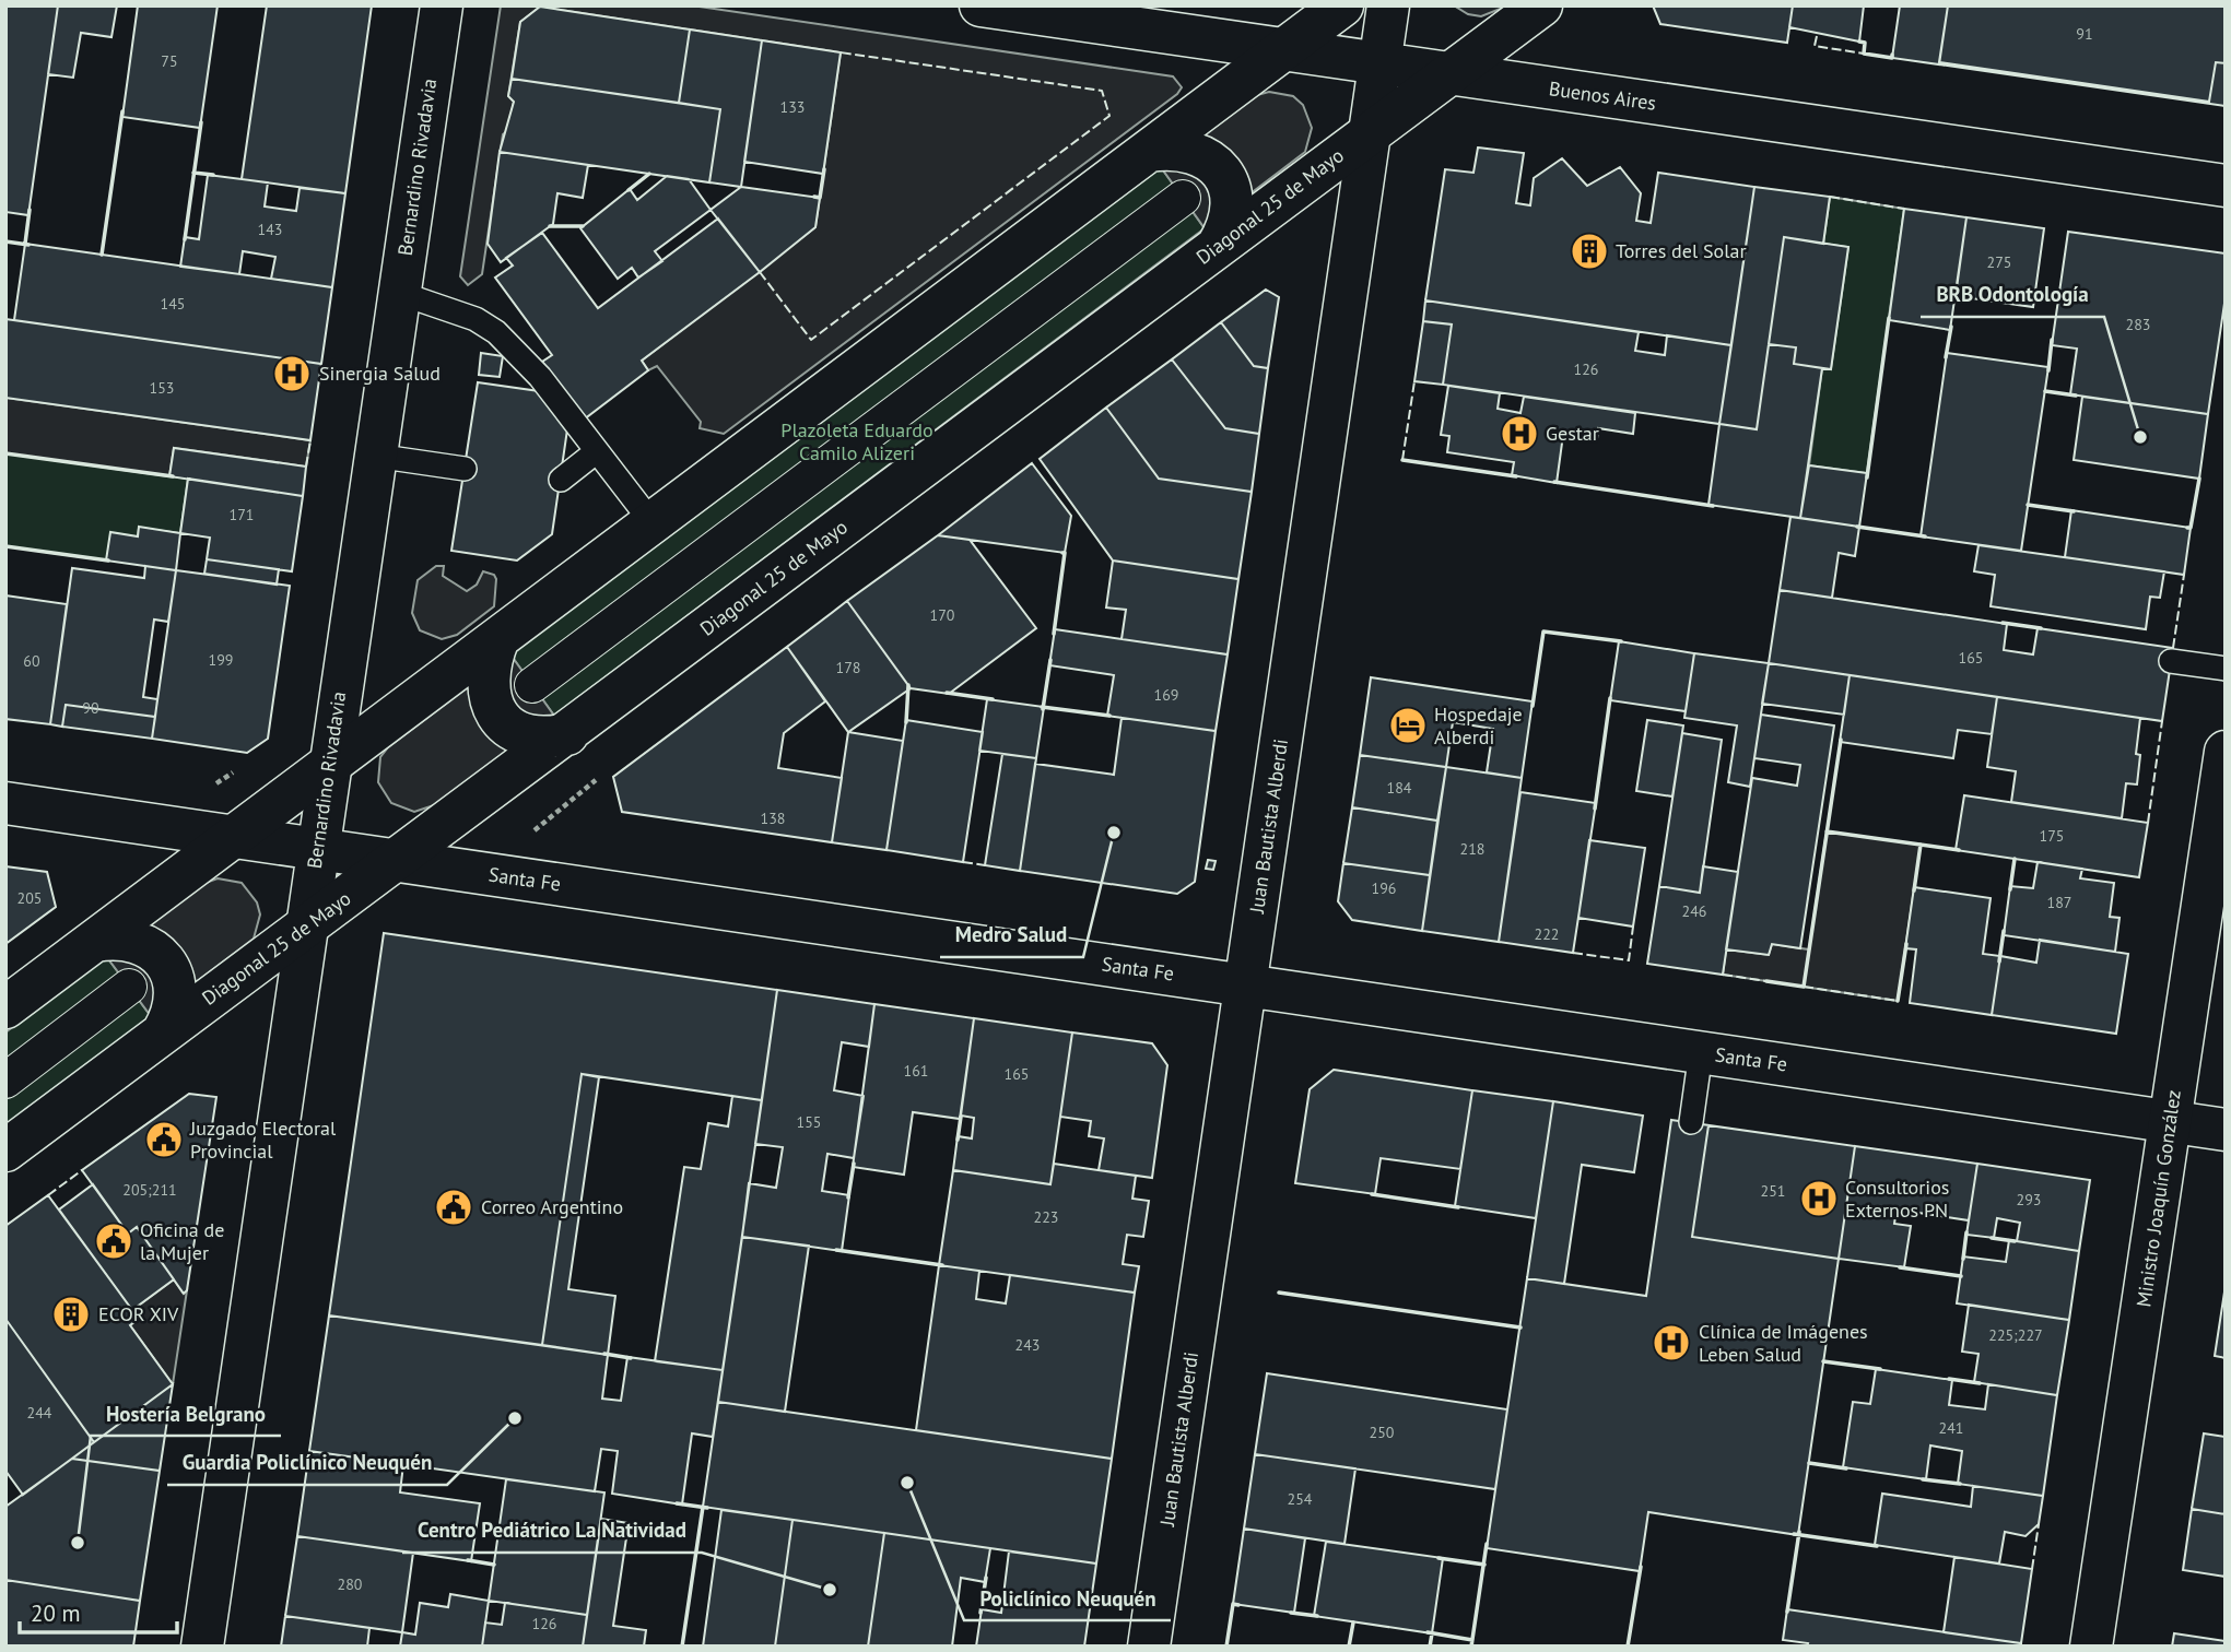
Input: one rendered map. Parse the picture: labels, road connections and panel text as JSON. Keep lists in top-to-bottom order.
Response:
{
  "streets": {
    "street": [
      "Buenos Aires",
      "Bernardino Rivadavia",
      "Diagonal 25 de Mayo",
      "Juan Bautista Alberdi",
      "Santa Fe",
      "Ministro Joaquín González"
    ]
  },
  "crossings": [
    ["Buenos Aires", "Diagonal 25 de Mayo"],
    ["Buenos Aires", "Juan Bautista Alberdi"],
    ["Bernardino Rivadavia", "Diagonal 25 de Mayo"],
    ["Bernardino Rivadavia", "Santa Fe"],
    ["Diagonal 25 de Mayo", "Juan Bautista Alberdi"],
    ["Diagonal 25 de Mayo", "Santa Fe"],
    ["Juan Bautista Alberdi", "Santa Fe"],
    ["Santa Fe", "Ministro Joaquín González"]
  ],
  "parks": ["Plazoleta Eduardo Camilo Alizeri"],
  "places": {
    "building": ["Torres del Solar", "ECOR XIV"],
    "hospital": [
      "Sinergia Salud",
      "Gestar",
      "Consultorios Externos PN",
      "Clínica de Imágenes Leben Salud"
    ],
    "other": [
      "BRB Odontología",
      "Medro Salud",
      "Guardia Policlínico Neuquén",
      "Policlínico Neuquén",
      "Hostería Belgrano",
      "Centro Pediátrico La Natividad"
    ],
    "hotel": ["Hospedaje Alberdi"],
    "public building": ["Juzgado Electoral Provincial", "Correo Argentino", "Oficina de la Mujer"]
  },
  "house_numbers": [
    "91",
    "75",
    "133",
    "143",
    "275",
    "145",
    "283",
    "126",
    "153",
    "171",
    "170",
    "165",
    "199",
    "60",
    "178",
    "169",
    "90",
    "184",
    "138",
    "175",
    "218",
    "196",
    "205",
    "187",
    "246",
    "222",
    "161",
    "165",
    "155",
    "205;211",
    "251",
    "293",
    "223",
    "225;227",
    "243",
    "244",
    "241",
    "250",
    "254",
    "280",
    "126"
  ],
  "scale_bar": "20 m"
}
